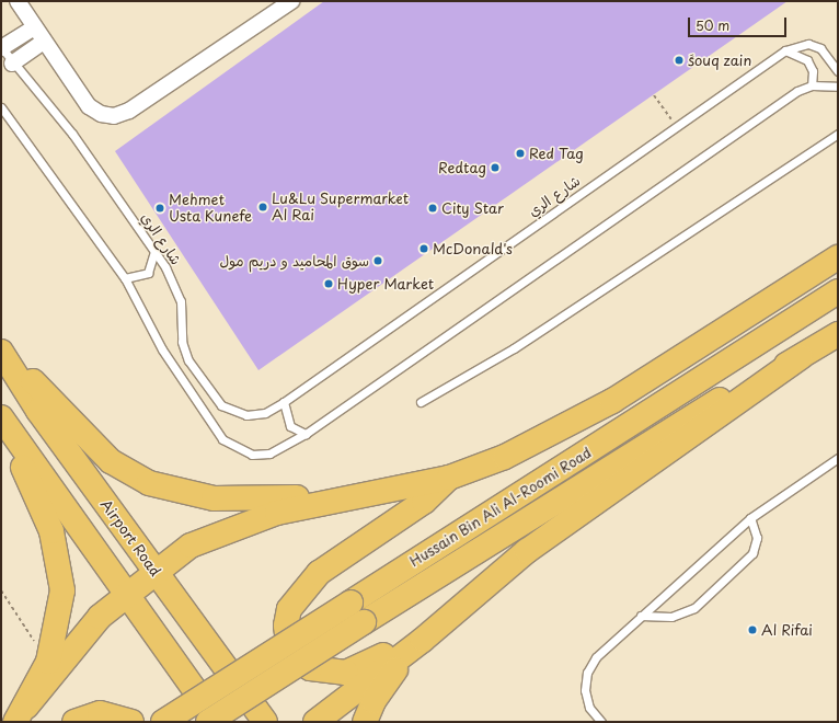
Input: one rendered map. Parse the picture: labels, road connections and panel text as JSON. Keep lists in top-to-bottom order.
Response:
{
  "streets": {
    "highway": ["Hussain Bin Ali Al-Roomi Road", "Airport Road"],
    "lane": ["شارع الري"]
  },
  "places": [
    "ًsouq zain",
    "Red Tag",
    "Redtag",
    "Lu&Lu Supermarket Al Rai",
    "Mehmet Usta Kunefe",
    "City Star",
    "McDonald's",
    "سوق المحاميد و دريم مول",
    "Hyper Market",
    "Al Rifai"
  ],
  "scale_bar": "50 m"
}
